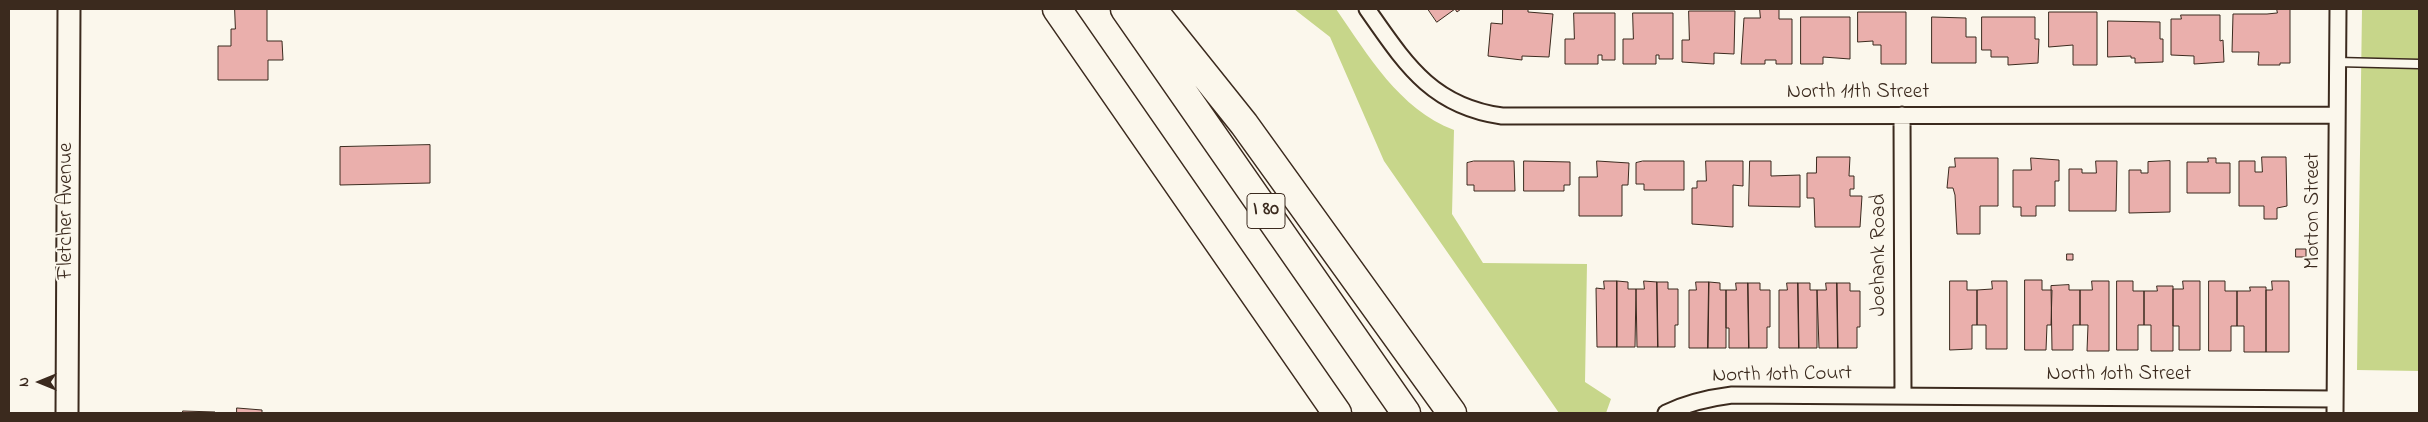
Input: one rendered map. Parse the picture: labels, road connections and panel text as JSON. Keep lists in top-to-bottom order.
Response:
{
  "streets": {
    "highway": ["I 80"],
    "street": [
      "North 11th Street",
      "Fletcher Avenue",
      "Morton Street",
      "Joehank Road",
      "North 10th Court",
      "North 10th Street"
    ]
  },
  "crossings": [
    ["North 11th Street", "Morton Street"],
    ["North 11th Street", "Joehank Road"],
    ["Morton Street", "North 10th Street"],
    ["Joehank Road", "North 10th Court"],
    ["Joehank Road", "North 10th Street"],
    ["North 10th Court", "North 10th Street"]
  ],
  "north": "left"
}
